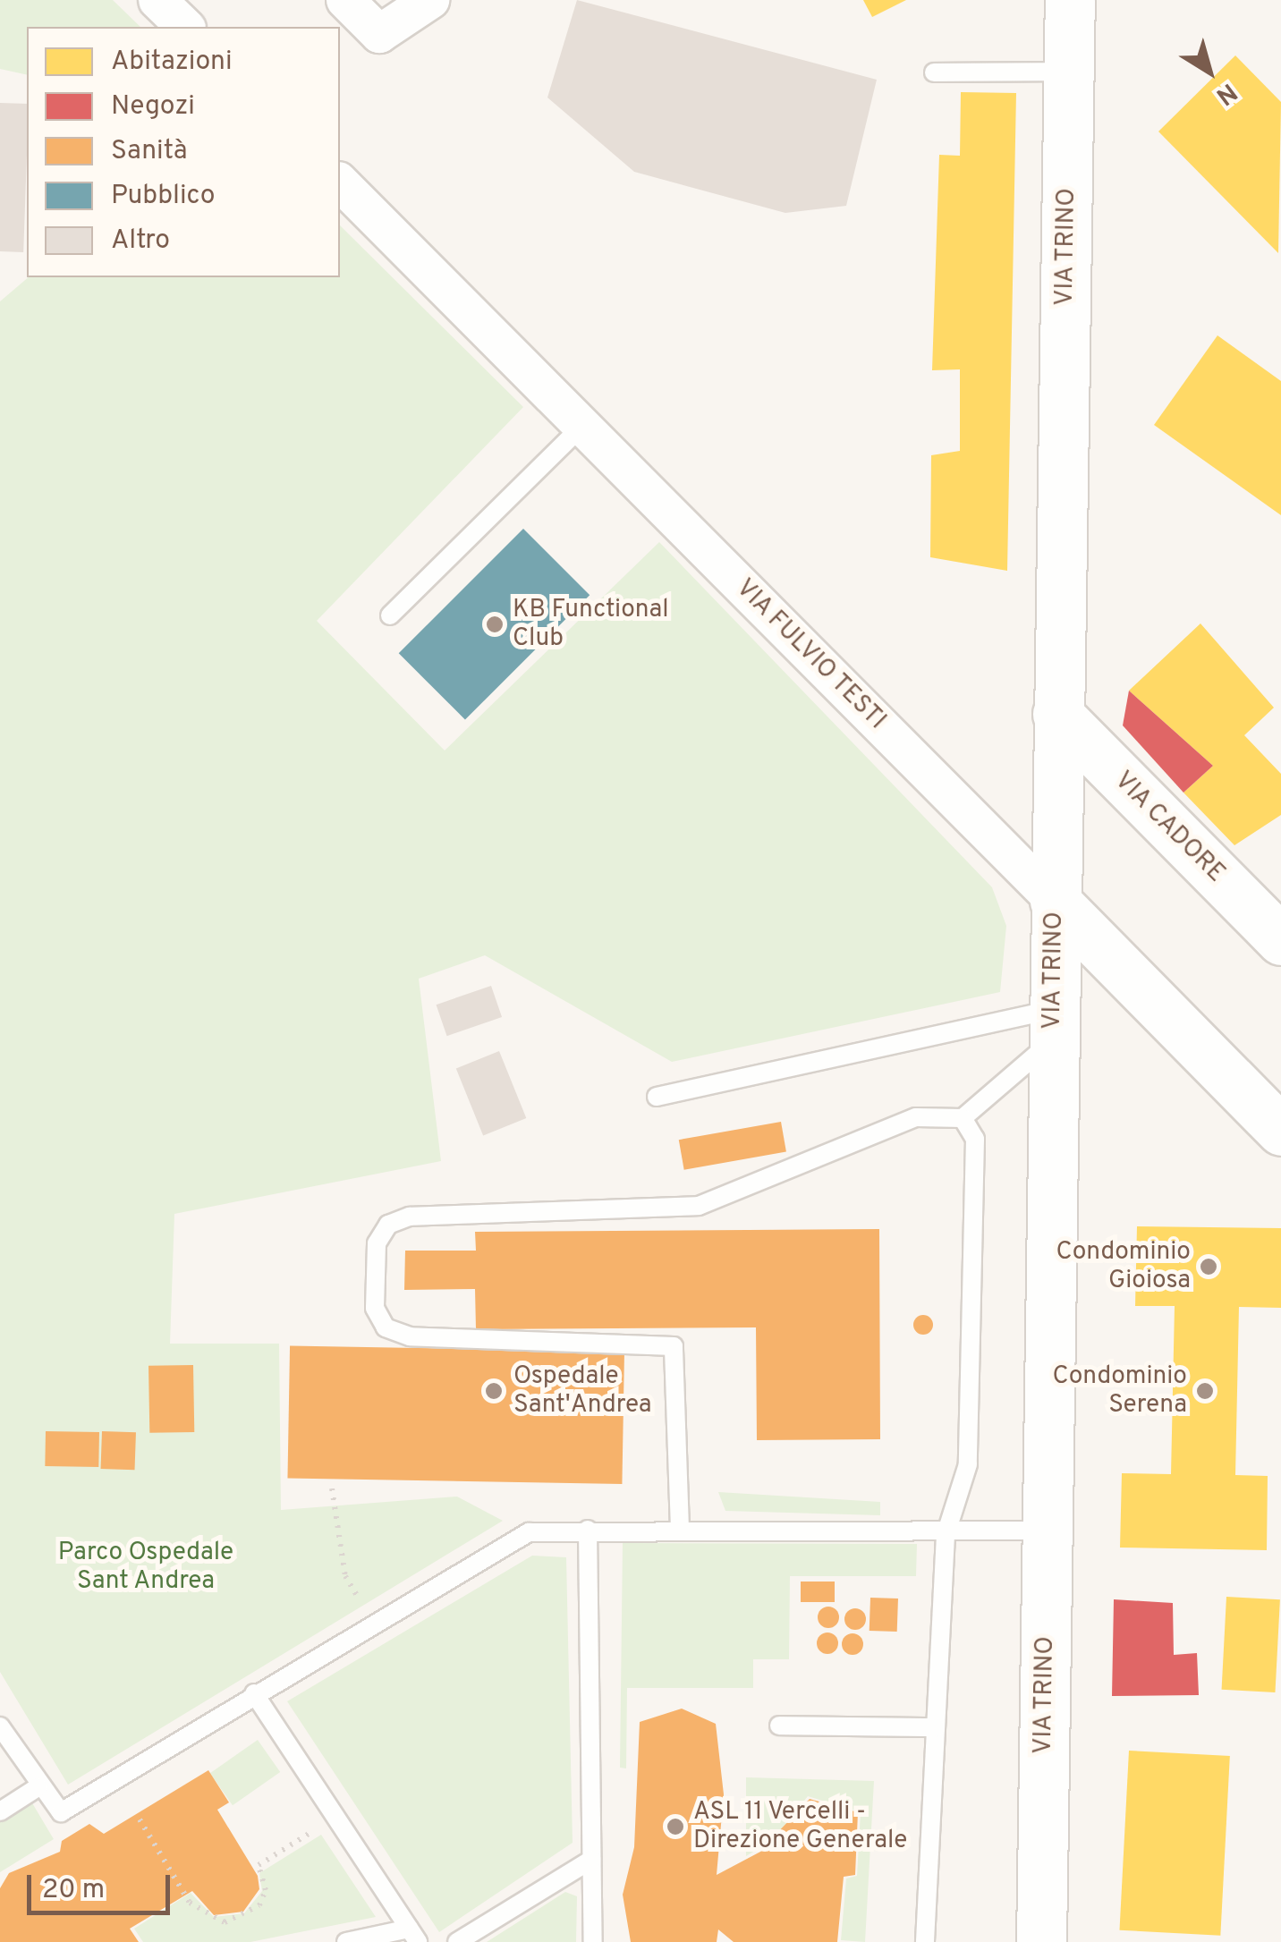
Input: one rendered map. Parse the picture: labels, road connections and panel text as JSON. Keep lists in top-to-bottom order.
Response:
{
  "streets": {
    "main road": ["VIA TRINO", "VIA FULVIO TESTI", "VIA CADORE"]
  },
  "crossings": [
    ["VIA TRINO", "VIA FULVIO TESTI"],
    ["VIA TRINO", "VIA CADORE"]
  ],
  "parks": ["Parco Ospedale Sant Andrea"],
  "places": [
    "KB Functional Club",
    "Condominio Gioiosa",
    "Ospedale Sant'Andrea",
    "Condominio Serena",
    "ASL 11 Vercelli - Direzione Generale"
  ],
  "legend": [
    "Abitazioni",
    "Negozi",
    "Sanità",
    "Pubblico",
    "Altro"
  ],
  "scale_bar": "20 m",
  "north": "bottom right"
}
